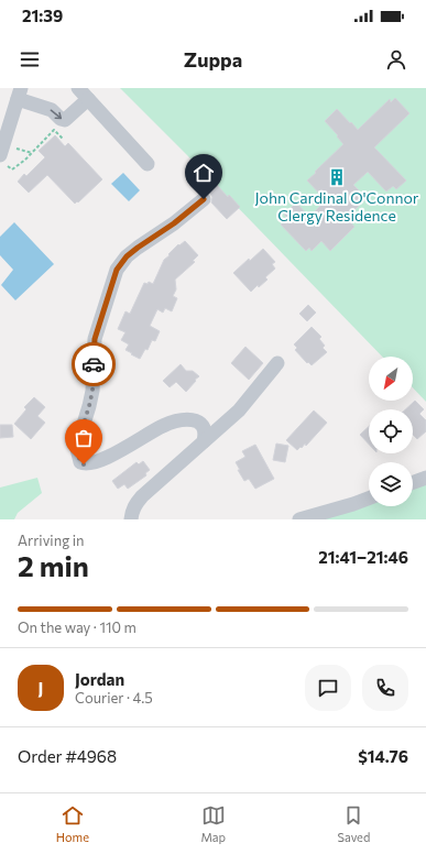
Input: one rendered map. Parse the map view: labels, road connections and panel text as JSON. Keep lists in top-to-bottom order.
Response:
{
  "places": {
    "building": ["John Cardinal O'Connor Clergy Residence"]
  },
  "north": "bottom left",
  "page": {
    "status": "21:39",
    "header": "Zuppa",
    "heading": ["2 min", "Arriving in", "21:41–21:46"],
    "panel": [
      "Jordan",
      "Courier · 4.5",
      "Order #4968",
      "$14.76"
    ],
    "bar": "On the way · 110 m",
    "round": "J",
    "tabs": ["Home", "Map", "Saved"]
  }
}
